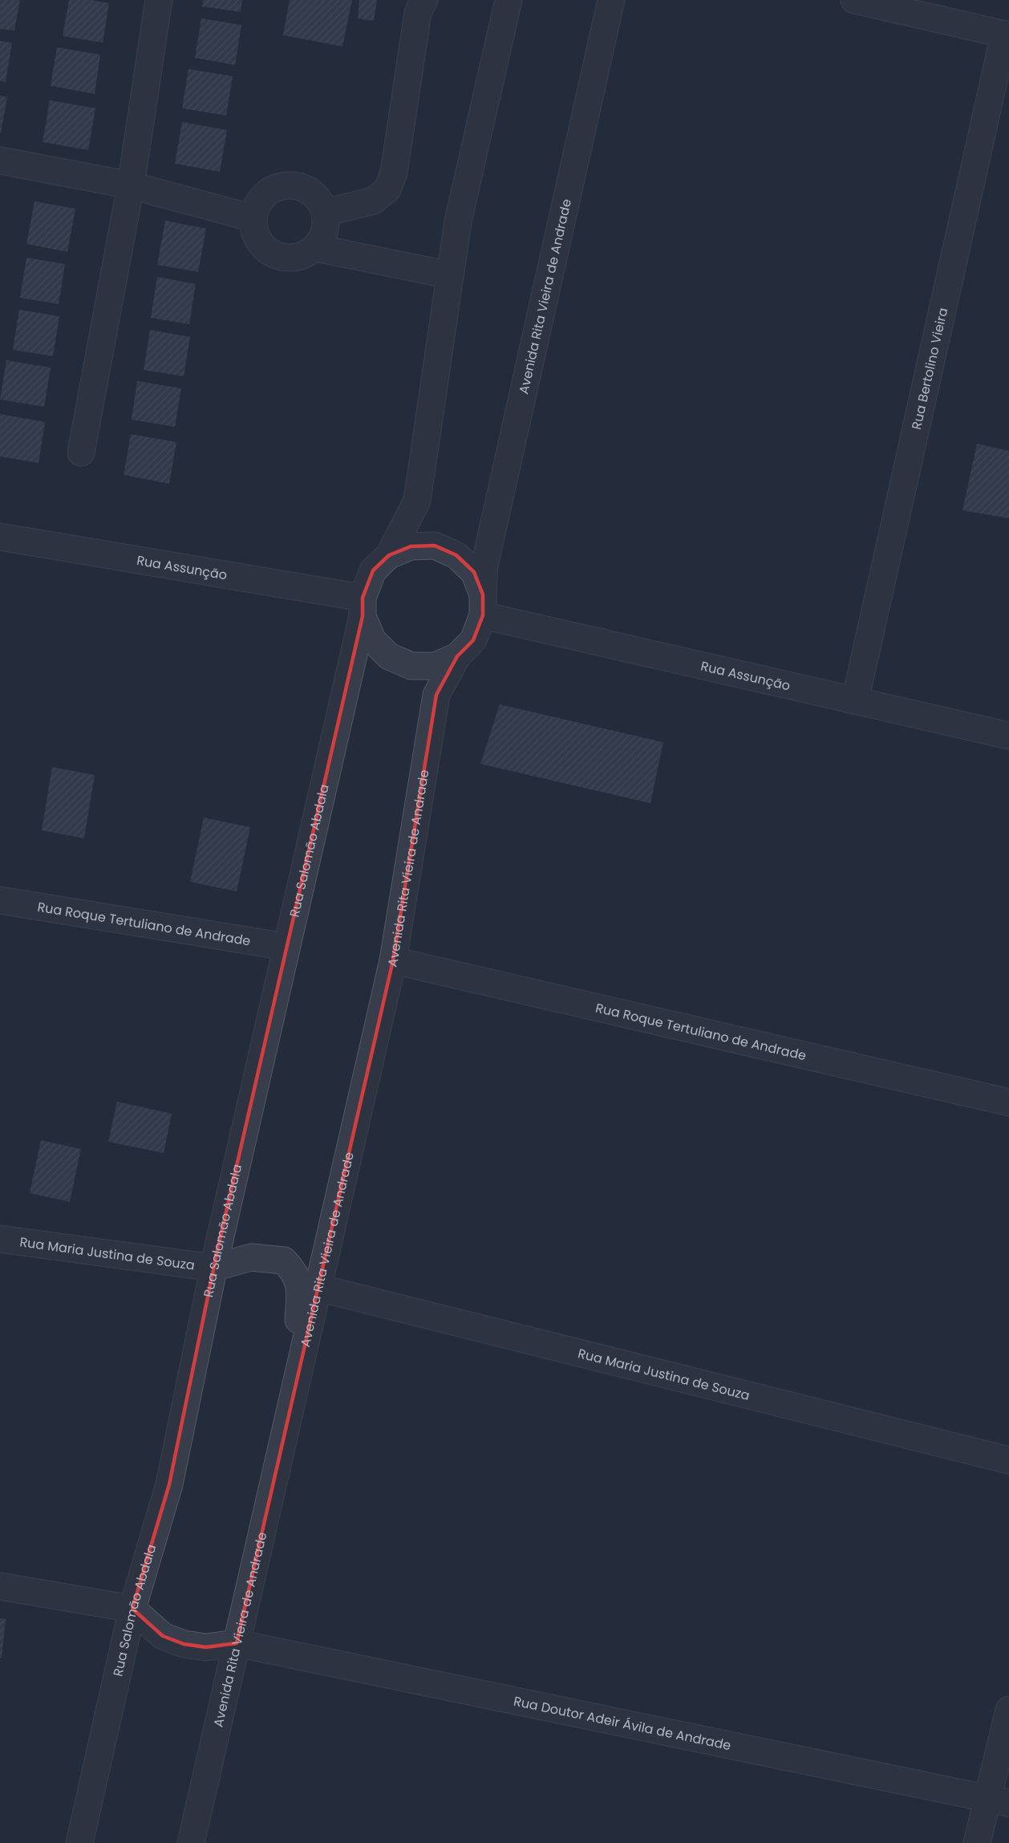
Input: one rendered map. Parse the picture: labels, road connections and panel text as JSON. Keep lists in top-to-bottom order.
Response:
{
  "streets": {
    "street": [
      "Avenida Rita Vieira de Andrade",
      "Rua Bertolino Vieira",
      "Rua Assunção",
      "Rua Salomão Abdala",
      "Rua Roque Tertuliano de Andrade",
      "Rua Maria Justina de Souza",
      "Rua Doutor Adeir Ávila de Andrade"
    ]
  },
  "crossings": [
    ["Avenida Rita Vieira de Andrade", "Rua Assunção"],
    ["Avenida Rita Vieira de Andrade", "Rua Salomão Abdala"],
    ["Avenida Rita Vieira de Andrade", "Rua Roque Tertuliano de Andrade"],
    ["Avenida Rita Vieira de Andrade", "Rua Maria Justina de Souza"],
    ["Avenida Rita Vieira de Andrade", "Rua Doutor Adeir Ávila de Andrade"],
    ["Rua Bertolino Vieira", "Rua Assunção"],
    ["Rua Assunção", "Rua Salomão Abdala"],
    ["Rua Salomão Abdala", "Rua Roque Tertuliano de Andrade"],
    ["Rua Salomão Abdala", "Rua Maria Justina de Souza"]
  ]
}
